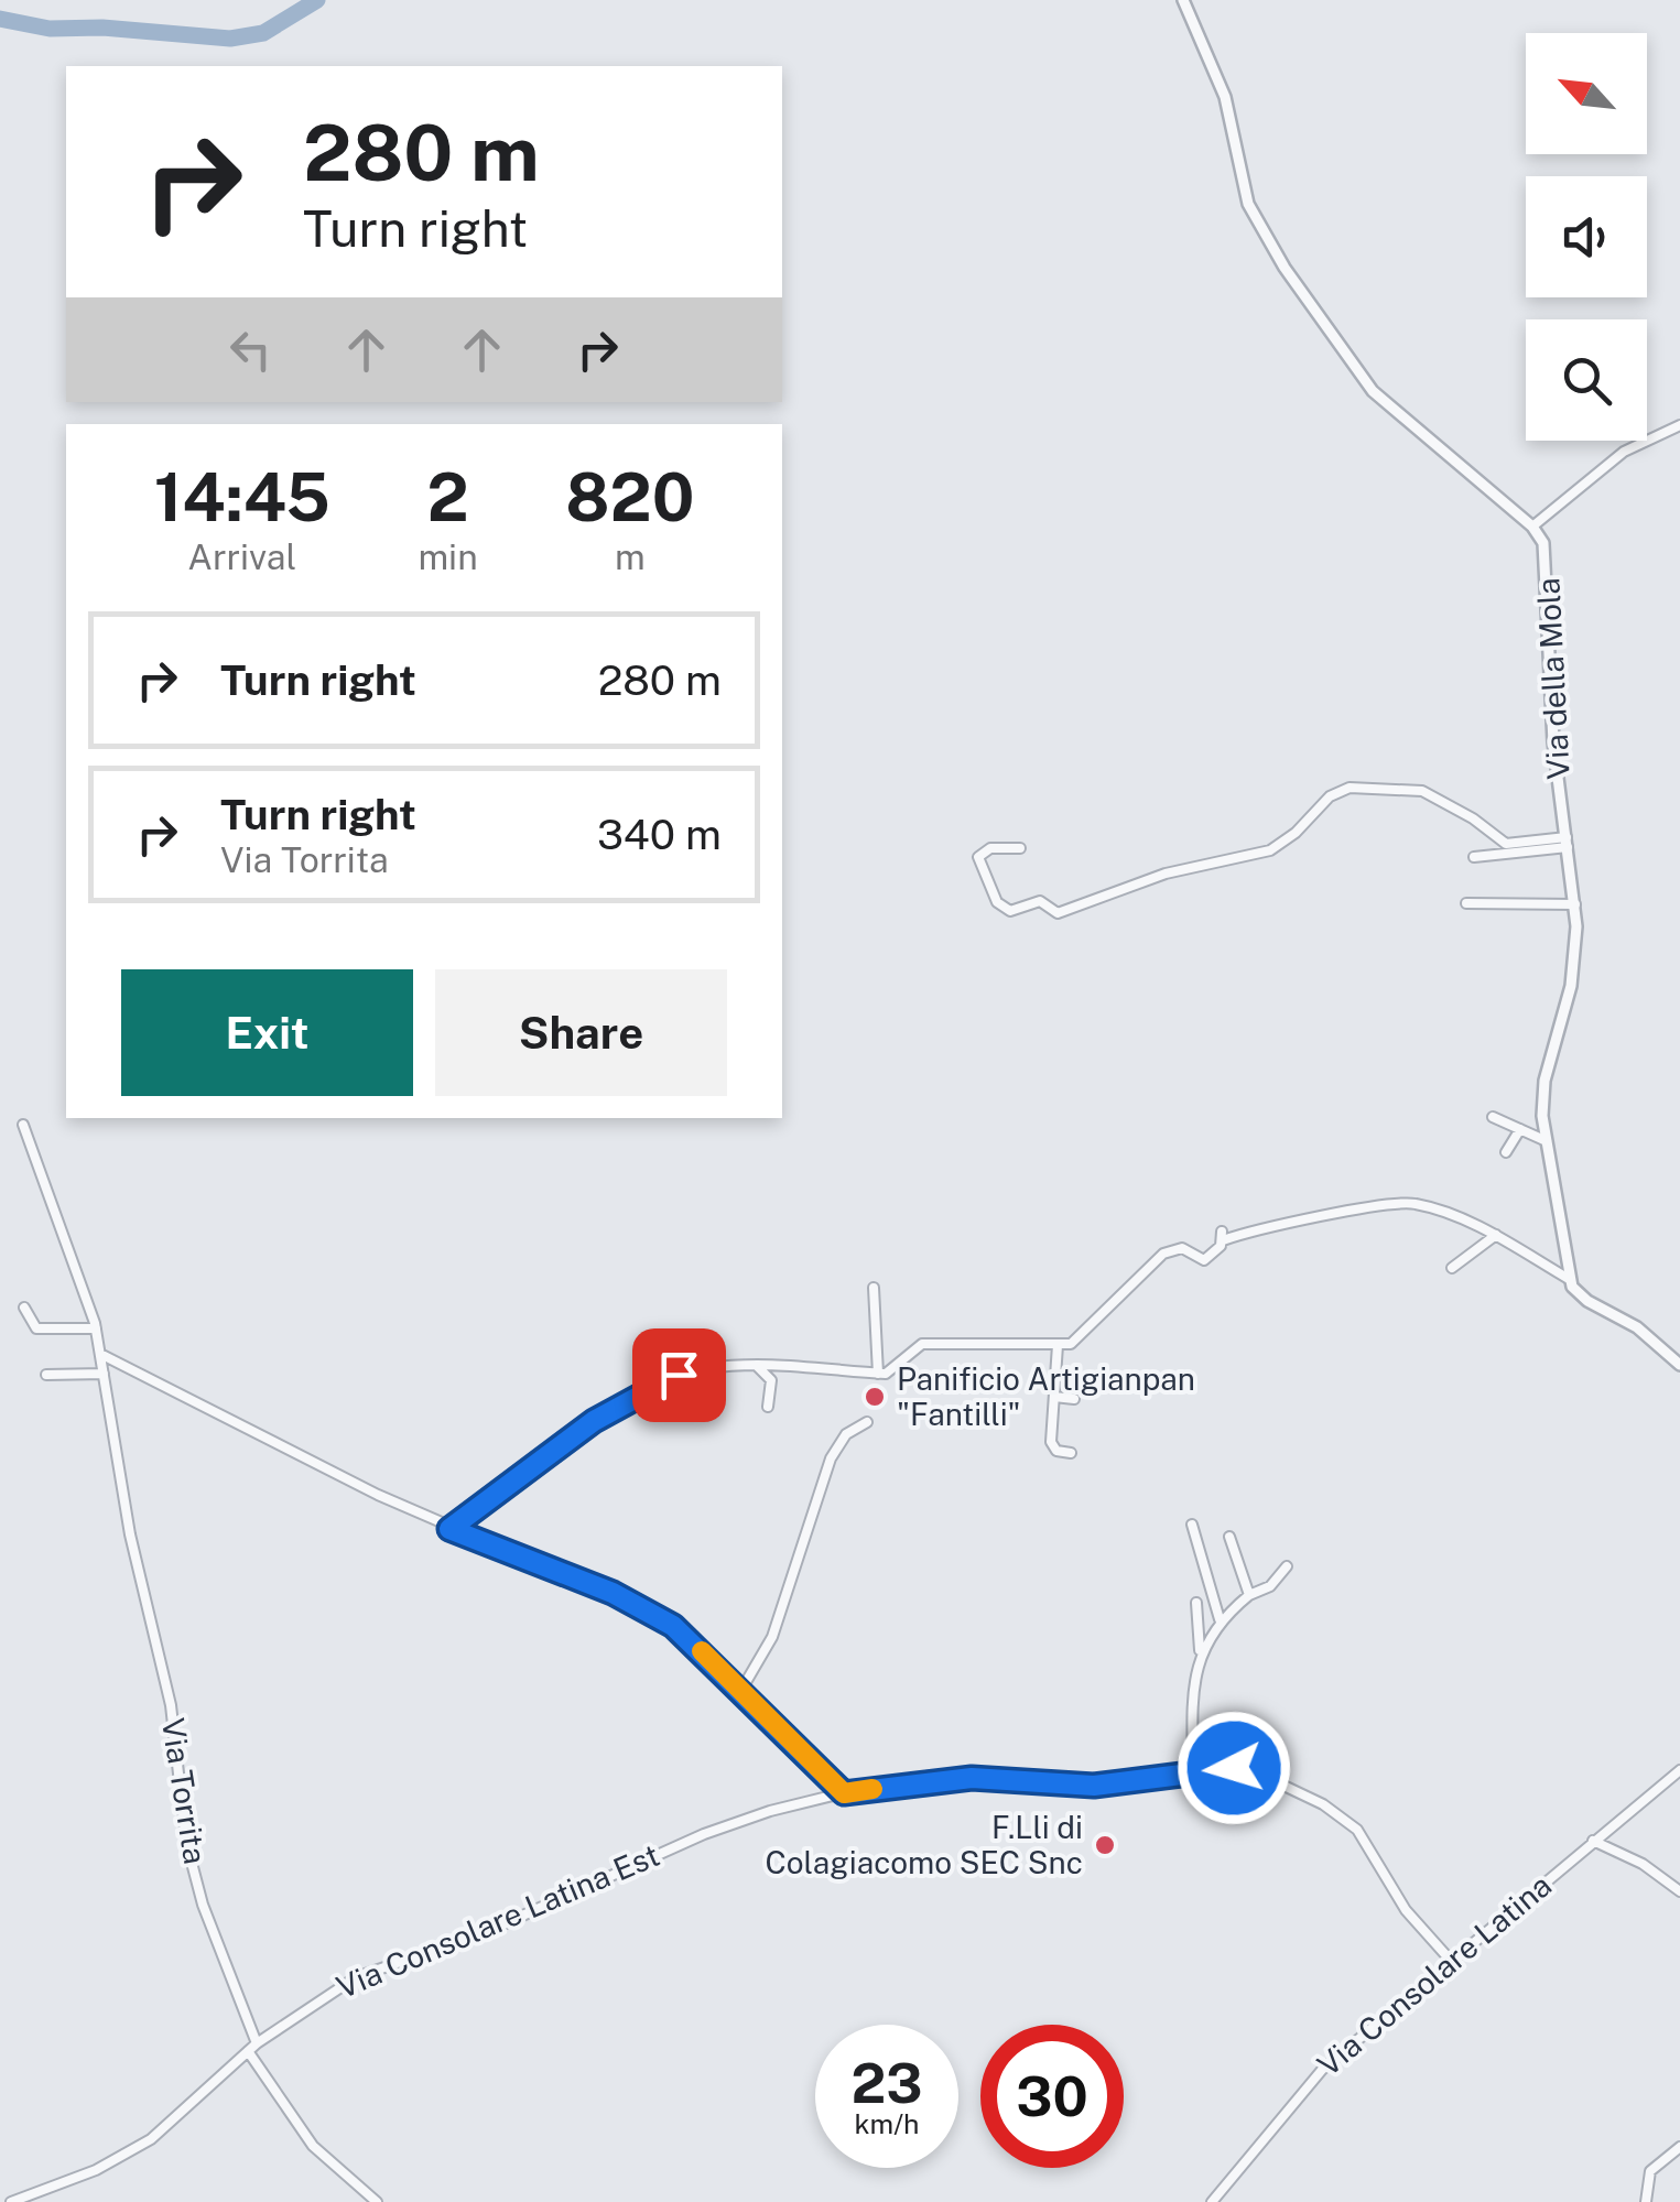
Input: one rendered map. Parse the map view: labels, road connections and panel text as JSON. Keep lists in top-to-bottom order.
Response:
{
  "streets": {
    "street": [
      "Via della Mola",
      "Via Torrita",
      "Via Consolare Latina Est",
      "Via Consolare Latina"
    ]
  },
  "crossings": [
    ["Via Torrita", "Via Consolare Latina Est"],
    ["Via Consolare Latina Est", "Via Consolare Latina"]
  ],
  "places": ["Panificio Artigianpan \"Fantilli\"", "F.Lli di Colagiacomo SEC Snc"],
  "north": "top left",
  "page": {
    "turn": ["280 m", "Turn right"],
    "eta": [
      "14:45",
      "Arrival",
      "2",
      "min",
      "820",
      "m"
    ],
    "list": [
      {
        "name": "Turn right",
        "value": "280 m"
      },
      {
        "name": "Turn right",
        "note": "Via Torrita",
        "value": "340 m"
      }
    ],
    "buttons": ["Exit", "Share"],
    "speed": "23 km/h",
    "limit": "30"
  }
}
